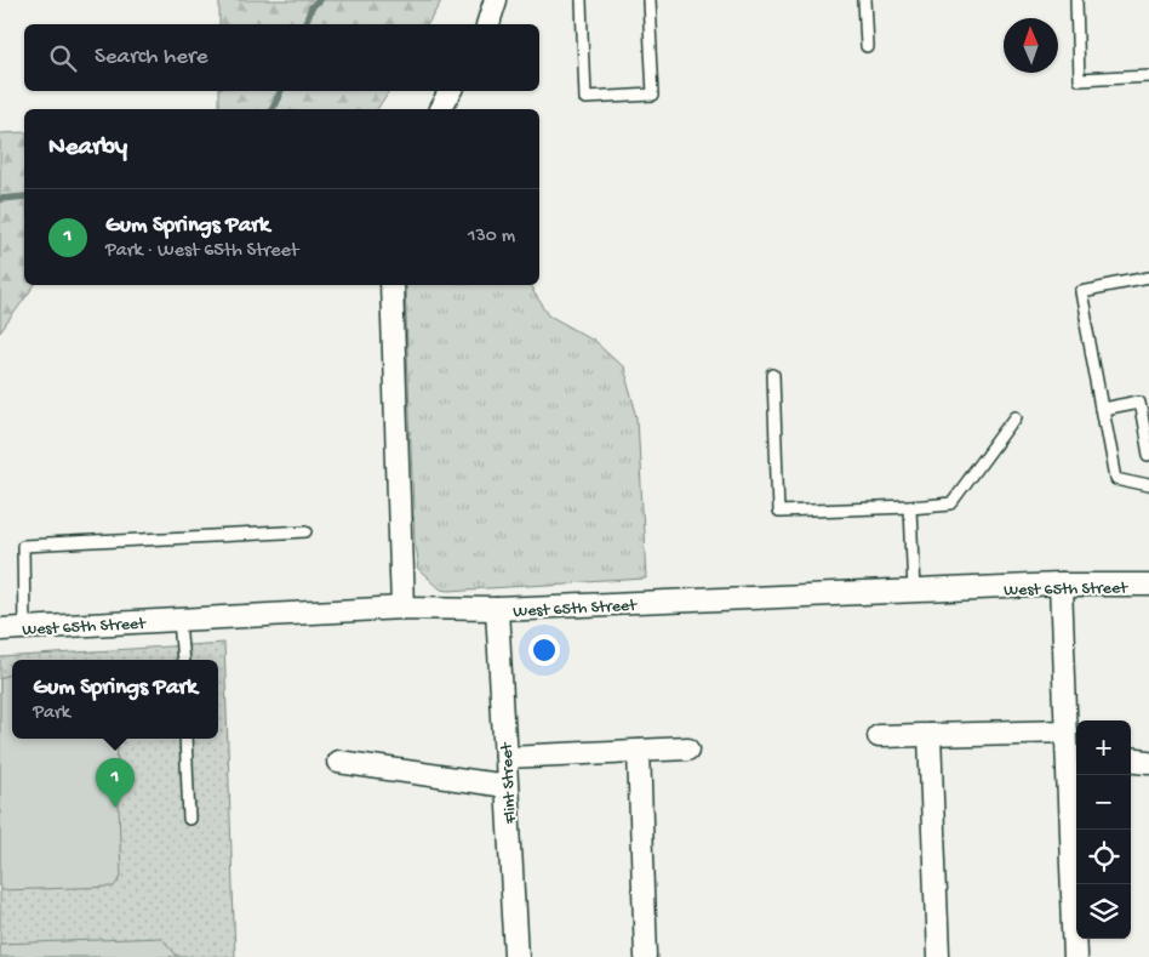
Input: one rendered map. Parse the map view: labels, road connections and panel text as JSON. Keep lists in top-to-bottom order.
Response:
{
  "streets": {
    "street": ["West 65th Street", "Flint Street"]
  },
  "crossings": [
    ["West 65th Street", "Flint Street"]
  ],
  "north": "top",
  "page": {
    "search": "Search here",
    "heading": "Nearby",
    "list": [
      {
        "mark": "1",
        "name": "Gum Springs Park",
        "note": "Park · West 65th Street",
        "value": "130 m"
      }
    ],
    "popup": ["Gum Springs Park", "Park"],
    "map_buttons": ["+", "−"],
    "pins": "1"
  }
}
